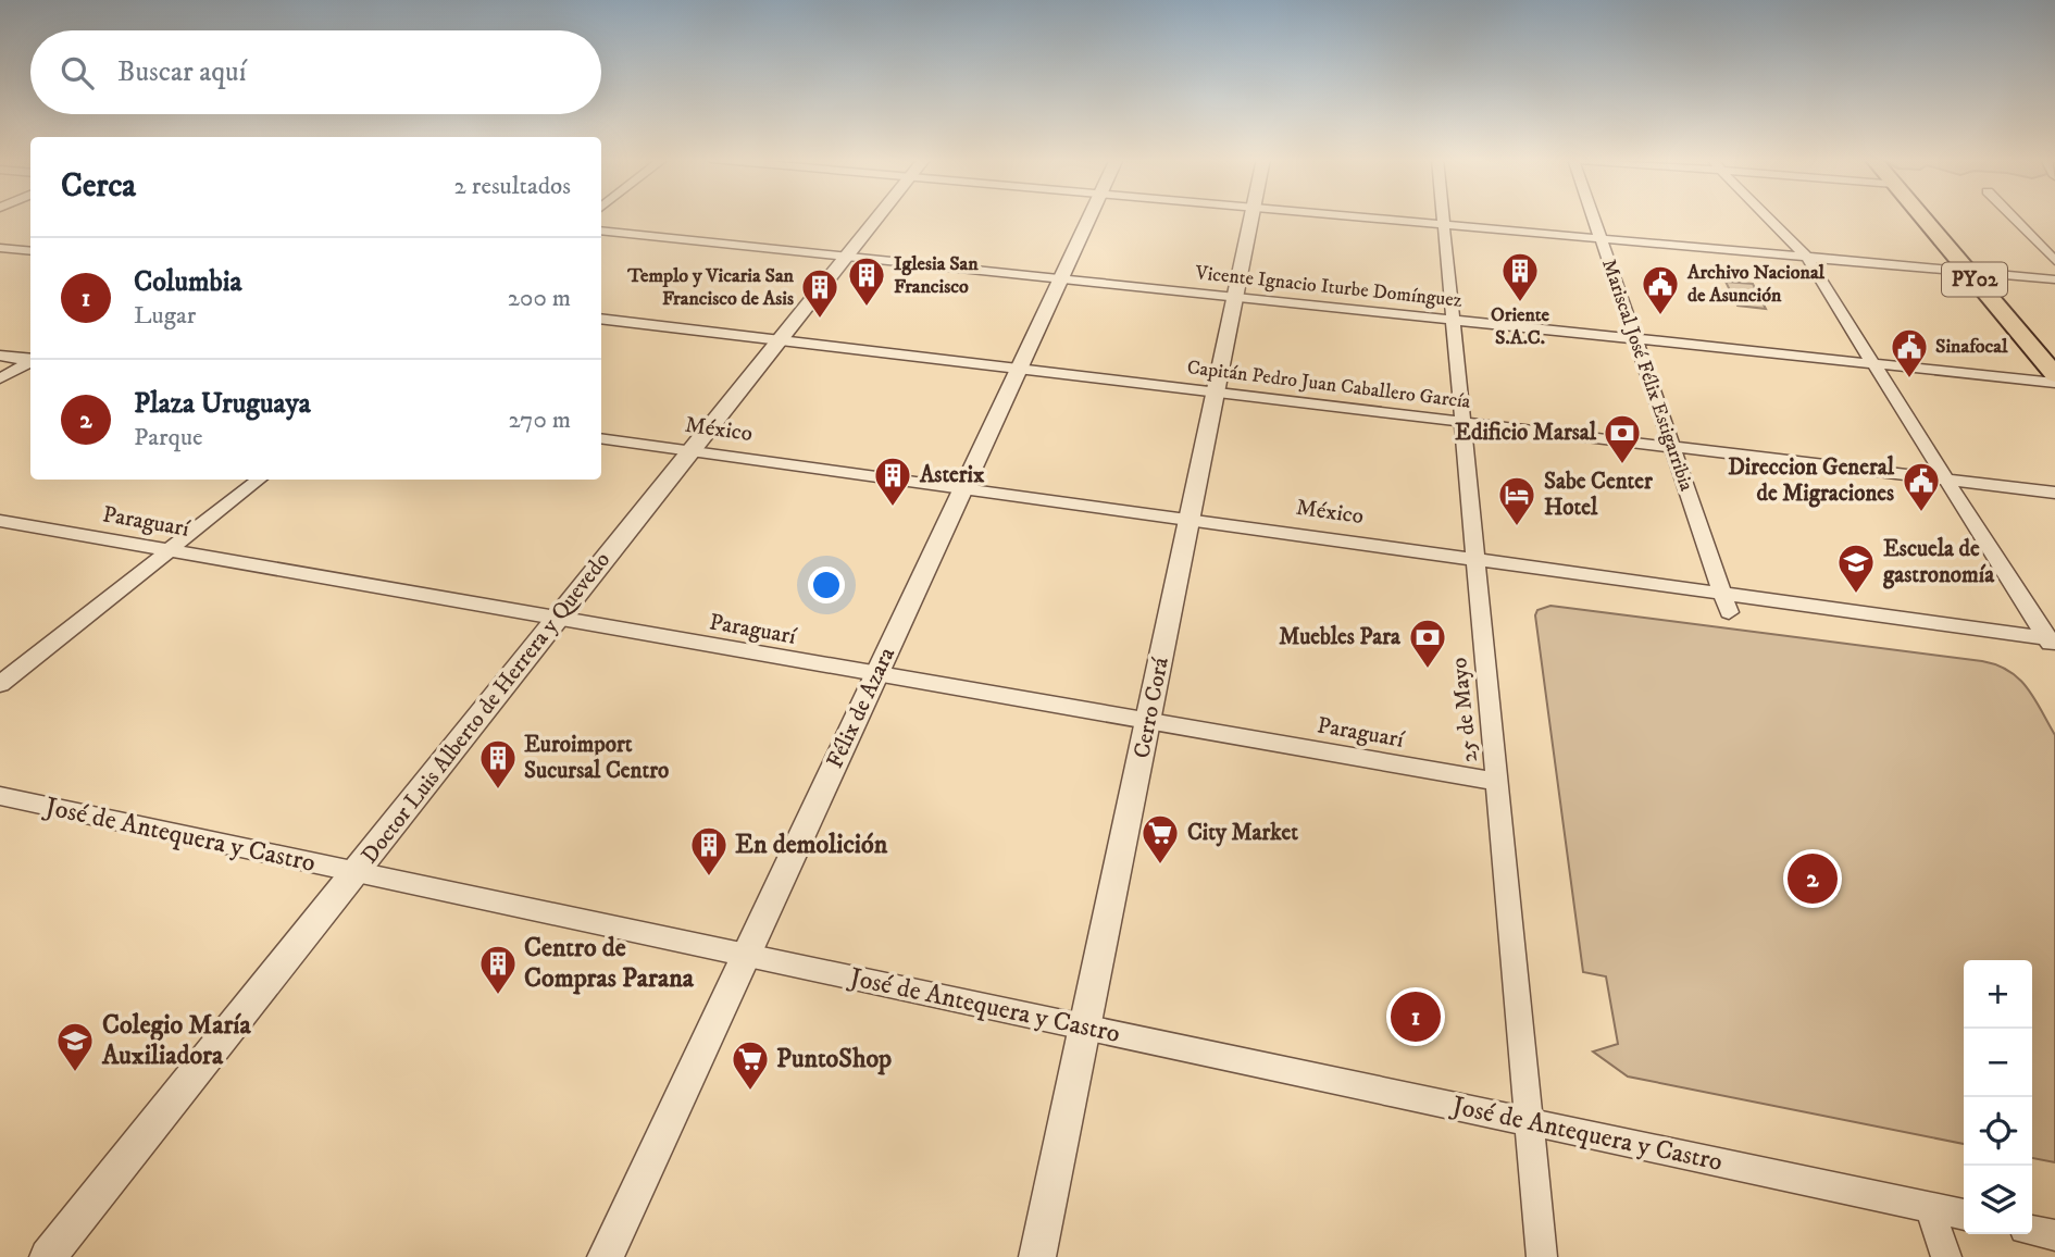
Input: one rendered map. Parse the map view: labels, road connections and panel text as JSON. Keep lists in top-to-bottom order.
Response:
{
  "streets": {
    "highway": ["PY02"],
    "street": [
      "Vicente Ignacio Iturbe Domínguez",
      "Mariscal José Félix Estigarribia",
      "Capitán Pedro Juan Caballero García",
      "México",
      "Paraguarí",
      "Doctor Luis Alberto de Herrera y Quevedo",
      "Félix de Azara",
      "Cerro Corá",
      "25 de Mayo",
      "José de Antequera y Castro"
    ]
  },
  "crossings": [
    ["Vicente Ignacio Iturbe Domínguez", "Mariscal José Félix Estigarribia"],
    ["Vicente Ignacio Iturbe Domínguez", "Doctor Luis Alberto de Herrera y Quevedo"],
    ["Vicente Ignacio Iturbe Domínguez", "Félix de Azara"],
    ["Vicente Ignacio Iturbe Domínguez", "Cerro Corá"],
    ["Vicente Ignacio Iturbe Domínguez", "25 de Mayo"],
    ["Mariscal José Félix Estigarribia", "Capitán Pedro Juan Caballero García"],
    ["Mariscal José Félix Estigarribia", "México"],
    ["Capitán Pedro Juan Caballero García", "Doctor Luis Alberto de Herrera y Quevedo"],
    ["Capitán Pedro Juan Caballero García", "Félix de Azara"],
    ["Capitán Pedro Juan Caballero García", "Cerro Corá"],
    ["Capitán Pedro Juan Caballero García", "25 de Mayo"],
    ["México", "Doctor Luis Alberto de Herrera y Quevedo"],
    ["México", "Félix de Azara"],
    ["México", "Cerro Corá"],
    ["México", "25 de Mayo"],
    ["Paraguarí", "Doctor Luis Alberto de Herrera y Quevedo"],
    ["Paraguarí", "Félix de Azara"],
    ["Paraguarí", "Cerro Corá"],
    ["Paraguarí", "25 de Mayo"],
    ["Doctor Luis Alberto de Herrera y Quevedo", "José de Antequera y Castro"],
    ["Félix de Azara", "José de Antequera y Castro"],
    ["Cerro Corá", "José de Antequera y Castro"],
    ["25 de Mayo", "José de Antequera y Castro"]
  ],
  "places": {
    "building": [
      "Oriente S.A.C.",
      "Iglesia San Francisco",
      "Templo y Vicaria San Francisco de Asis",
      "Asterix",
      "Euroimport Sucursal Centro",
      "En demolición",
      "Centro de Compras Parana"
    ],
    "public building": ["Archivo Nacional de Asunción", "Sinafocal", "Direccion General de Migraciones"],
    "bank": ["Edificio Marsal", "Muebles Para"],
    "hotel": ["Sabe Center Hotel"],
    "school or university": ["Escuela de gastronomía", "Colegio María Auxiliadora"],
    "supermarket": ["City Market", "PuntoShop"]
  },
  "page": {
    "search": "Buscar aquí",
    "heading": ["Cerca", "2 resultados"],
    "list": [
      {
        "mark": "1",
        "name": "Columbia",
        "note": "Lugar",
        "value": "200 m"
      },
      {
        "mark": "2",
        "name": "Plaza Uruguaya",
        "note": "Parque",
        "value": "270 m"
      }
    ],
    "pins": ["2", "1"],
    "map_buttons": ["+", "−"]
  }
}
